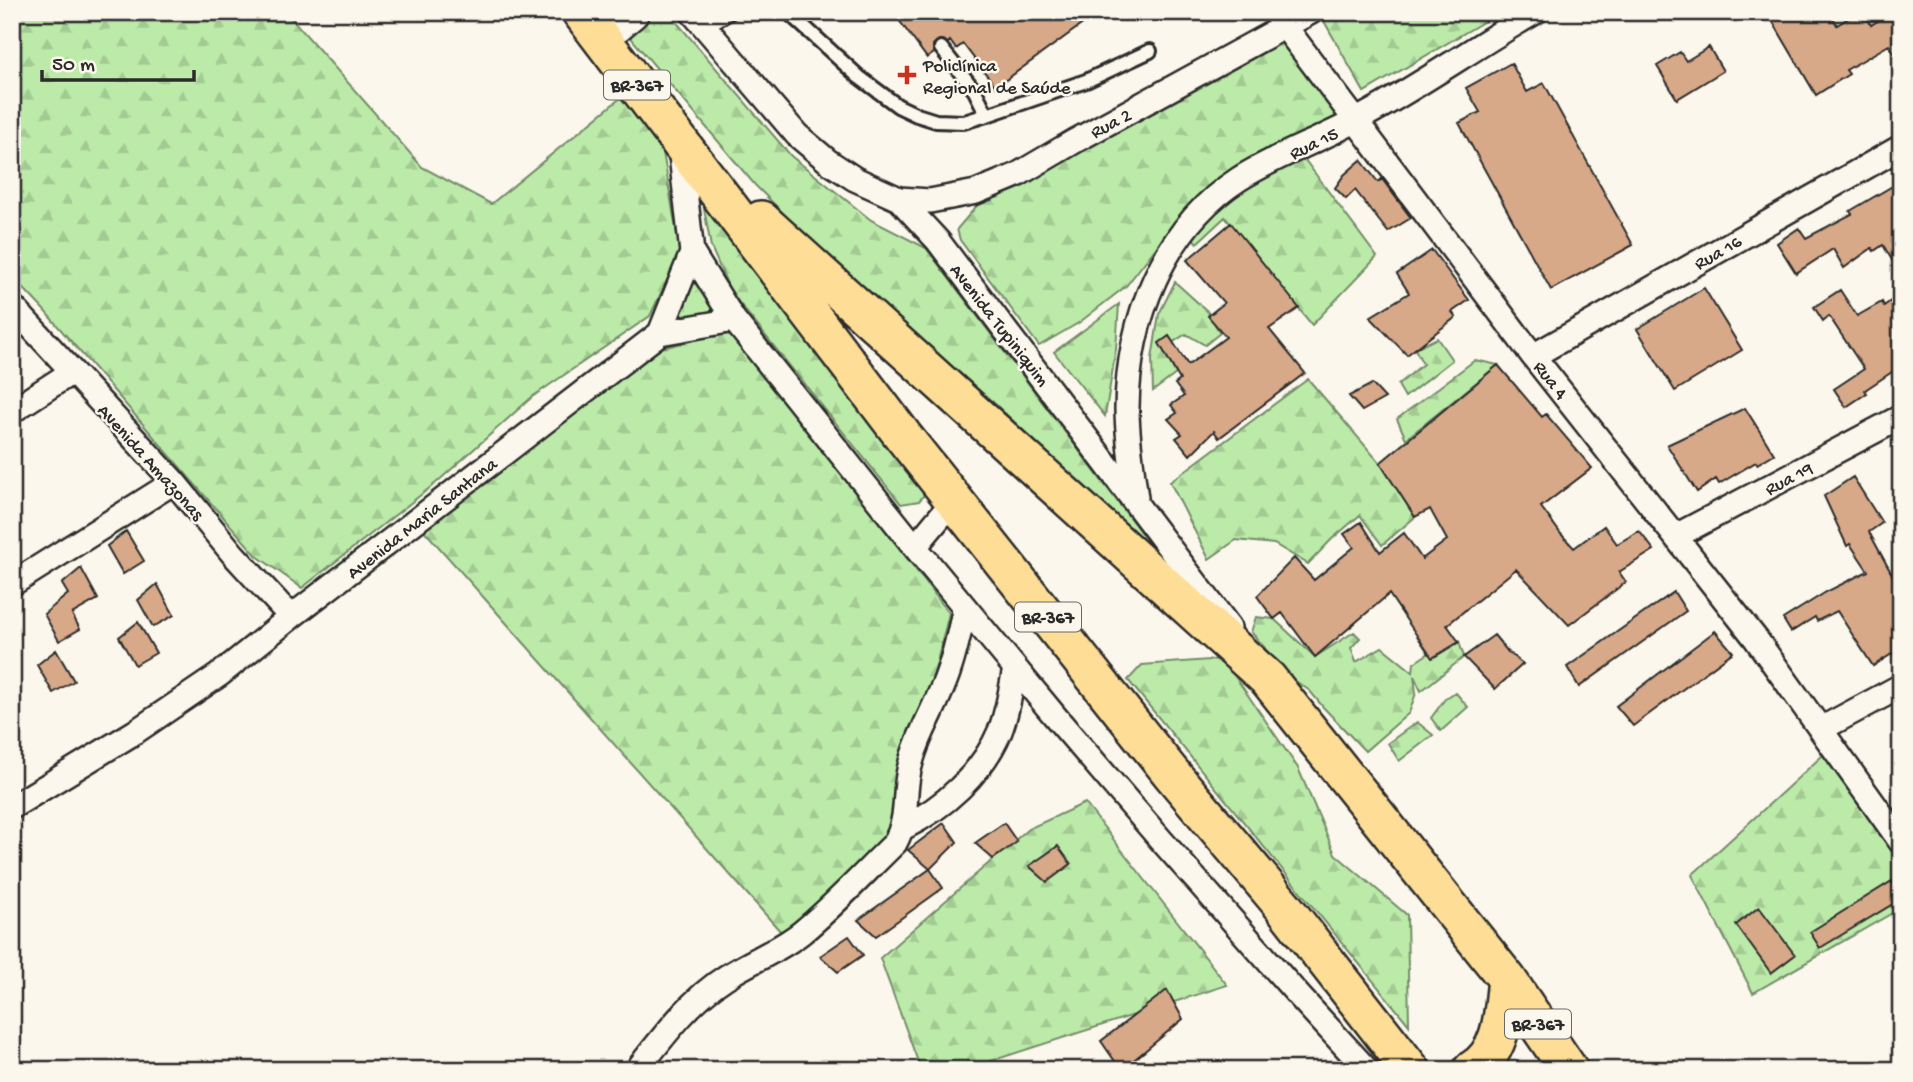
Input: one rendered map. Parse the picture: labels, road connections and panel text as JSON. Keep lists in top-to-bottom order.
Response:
{
  "streets": {
    "main road": ["BR-367"],
    "street": [
      "Rua 2",
      "Rua 15",
      "Rua 16",
      "Avenida Tupiniquim",
      "Rua 4",
      "Avenida Amazonas",
      "Rua 19",
      "Avenida Maria Santana"
    ]
  },
  "crossings": [
    ["BR-367", "Avenida Tupiniquim"],
    ["Rua 2", "Avenida Tupiniquim"],
    ["Rua 2", "Rua 4"],
    ["Rua 15", "Avenida Tupiniquim"],
    ["Rua 15", "Rua 4"],
    ["Rua 16", "Rua 4"],
    ["Rua 4", "Rua 19"],
    ["Avenida Amazonas", "Avenida Maria Santana"]
  ],
  "places": {
    "health": ["Policlínica Regional de Saúde"]
  },
  "scale_bar": "50 m"
}
